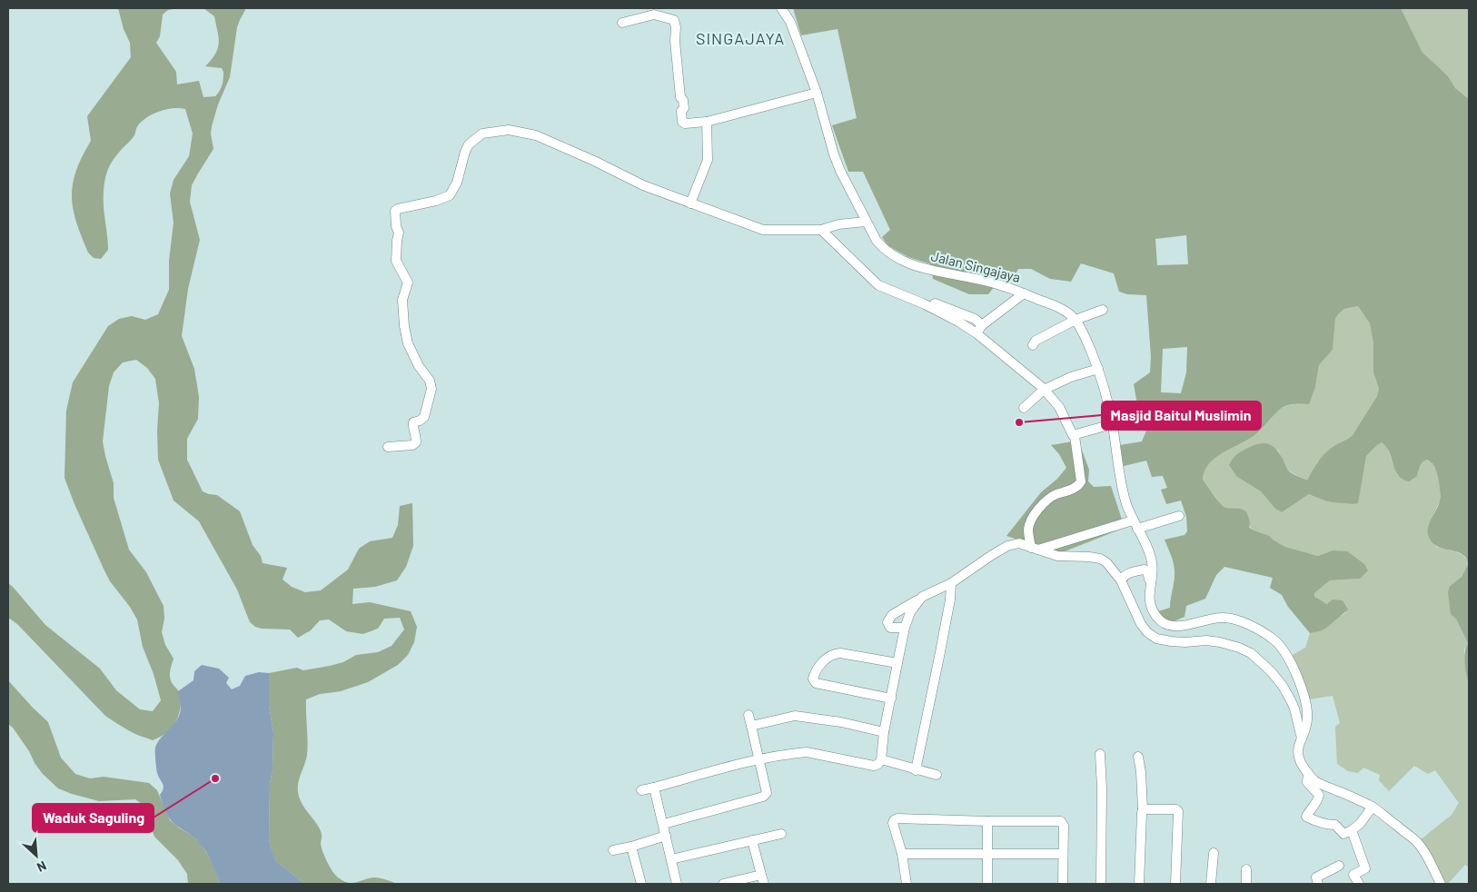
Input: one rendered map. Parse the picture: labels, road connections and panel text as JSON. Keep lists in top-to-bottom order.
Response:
{
  "streets": {
    "street": ["Jalan Singajaya"]
  },
  "districts": ["SINGAJAYA"],
  "places": ["Masjid Baitul Muslimin", "Waduk Saguling"],
  "north": "bottom right"
}
